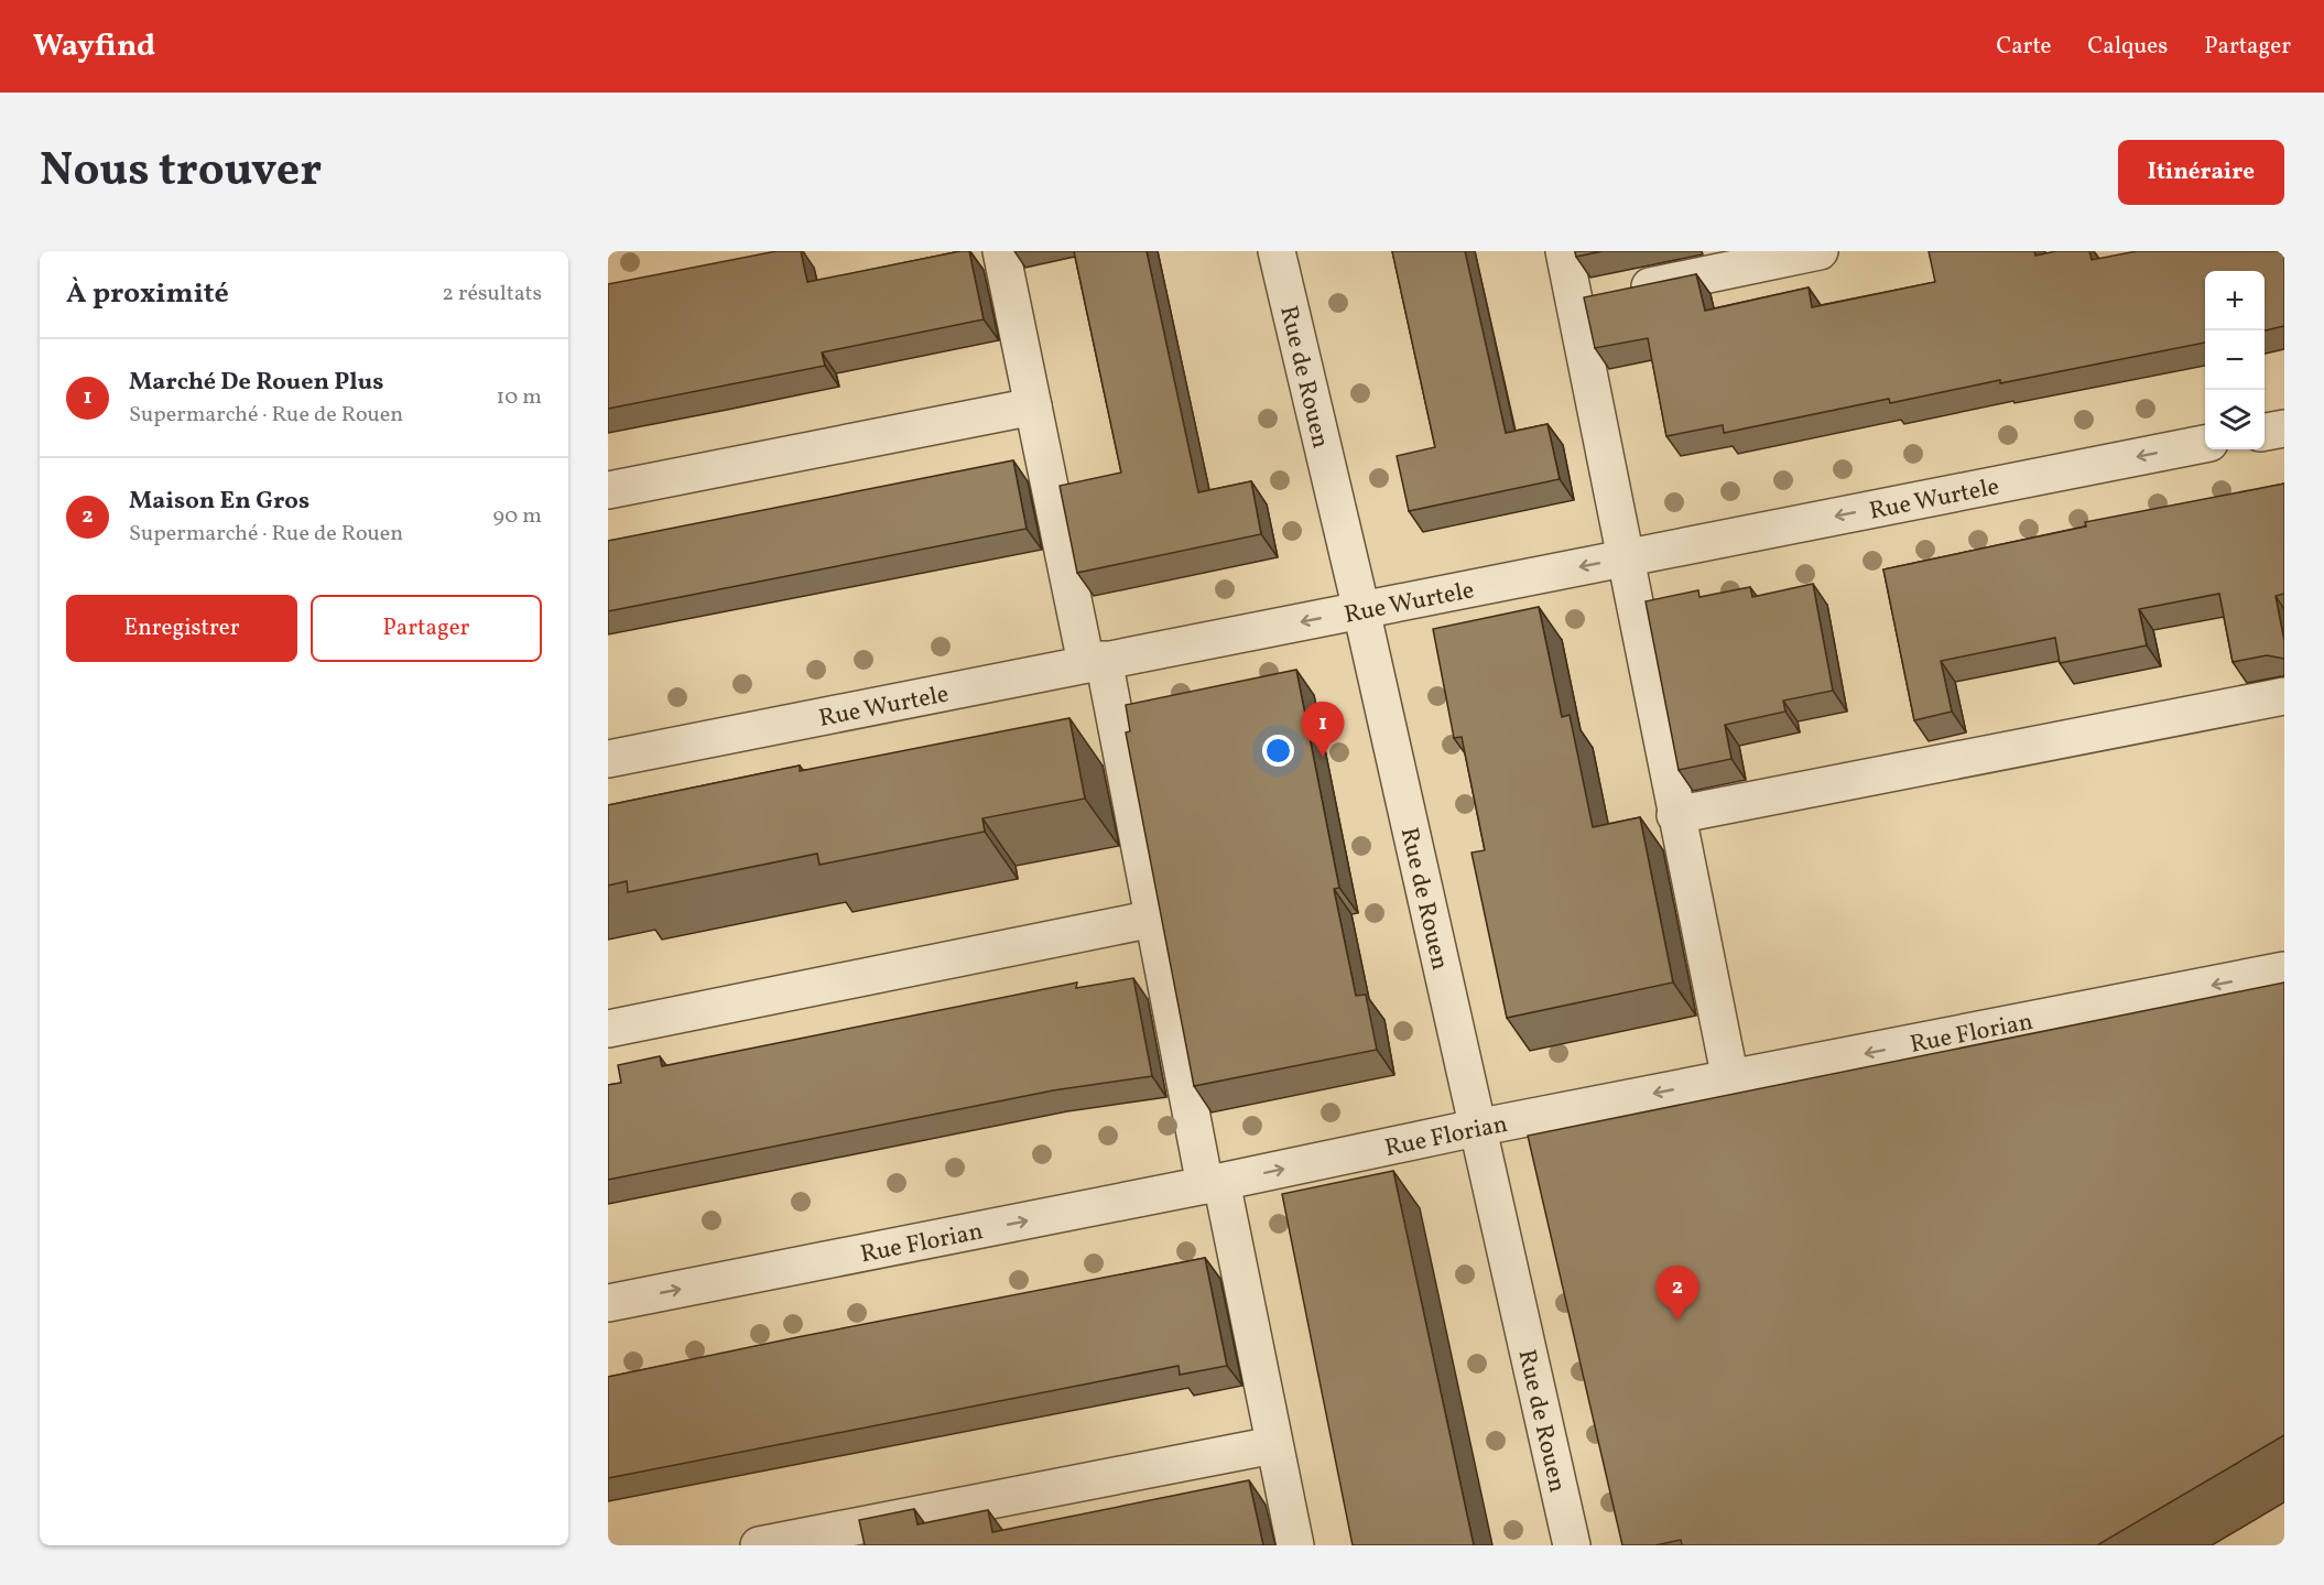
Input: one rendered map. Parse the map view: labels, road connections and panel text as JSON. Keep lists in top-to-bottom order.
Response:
{
  "streets": {
    "street": ["Rue de Rouen", "Rue Wurtele", "Rue Florian"]
  },
  "crossings": [
    ["Rue de Rouen", "Rue Wurtele"],
    ["Rue de Rouen", "Rue Florian"]
  ],
  "page": {
    "header": "Wayfind",
    "nav": ["Carte", "Calques", "Partager"],
    "title": "Nous trouver",
    "buttons": [
      "Itinéraire",
      ["Enregistrer", "Partager"]
    ],
    "heading": ["À proximité", "2 résultats"],
    "map_buttons": ["+", "−"],
    "list": [
      {
        "mark": "1",
        "name": "Marché De Rouen Plus",
        "note": "Supermarché · Rue de Rouen",
        "value": "10 m"
      },
      {
        "mark": "2",
        "name": "Maison En Gros",
        "note": "Supermarché · Rue de Rouen",
        "value": "90 m"
      }
    ],
    "pins": ["1", "2"]
  }
}
